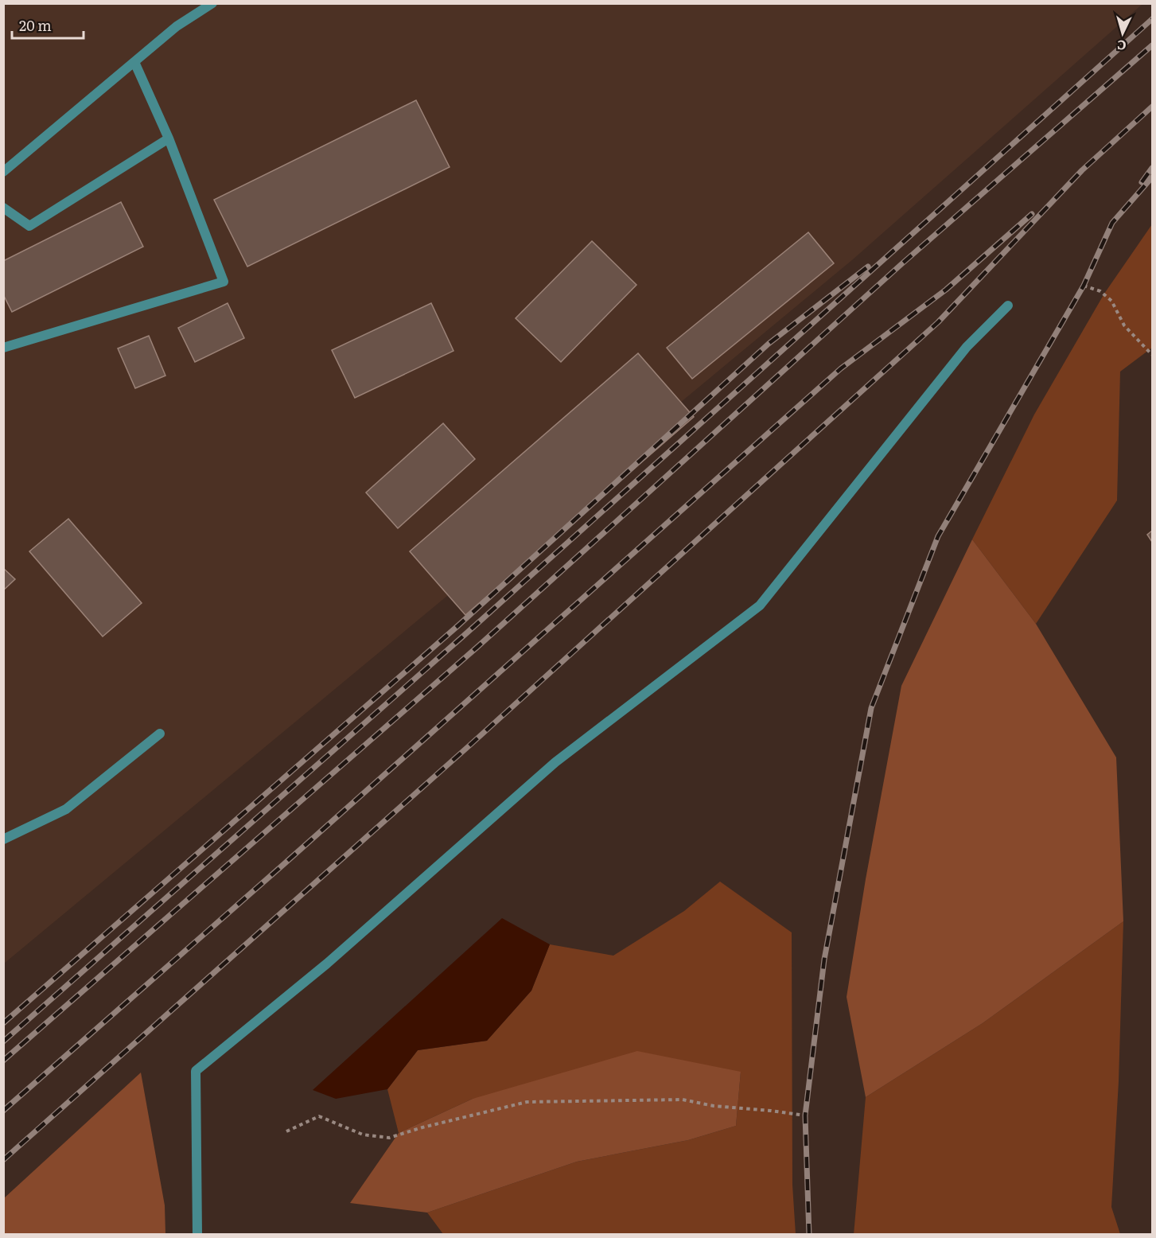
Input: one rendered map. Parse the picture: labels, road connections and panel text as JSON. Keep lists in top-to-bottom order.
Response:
{
  "scale_bar": "20 m",
  "north": "bottom"
}
